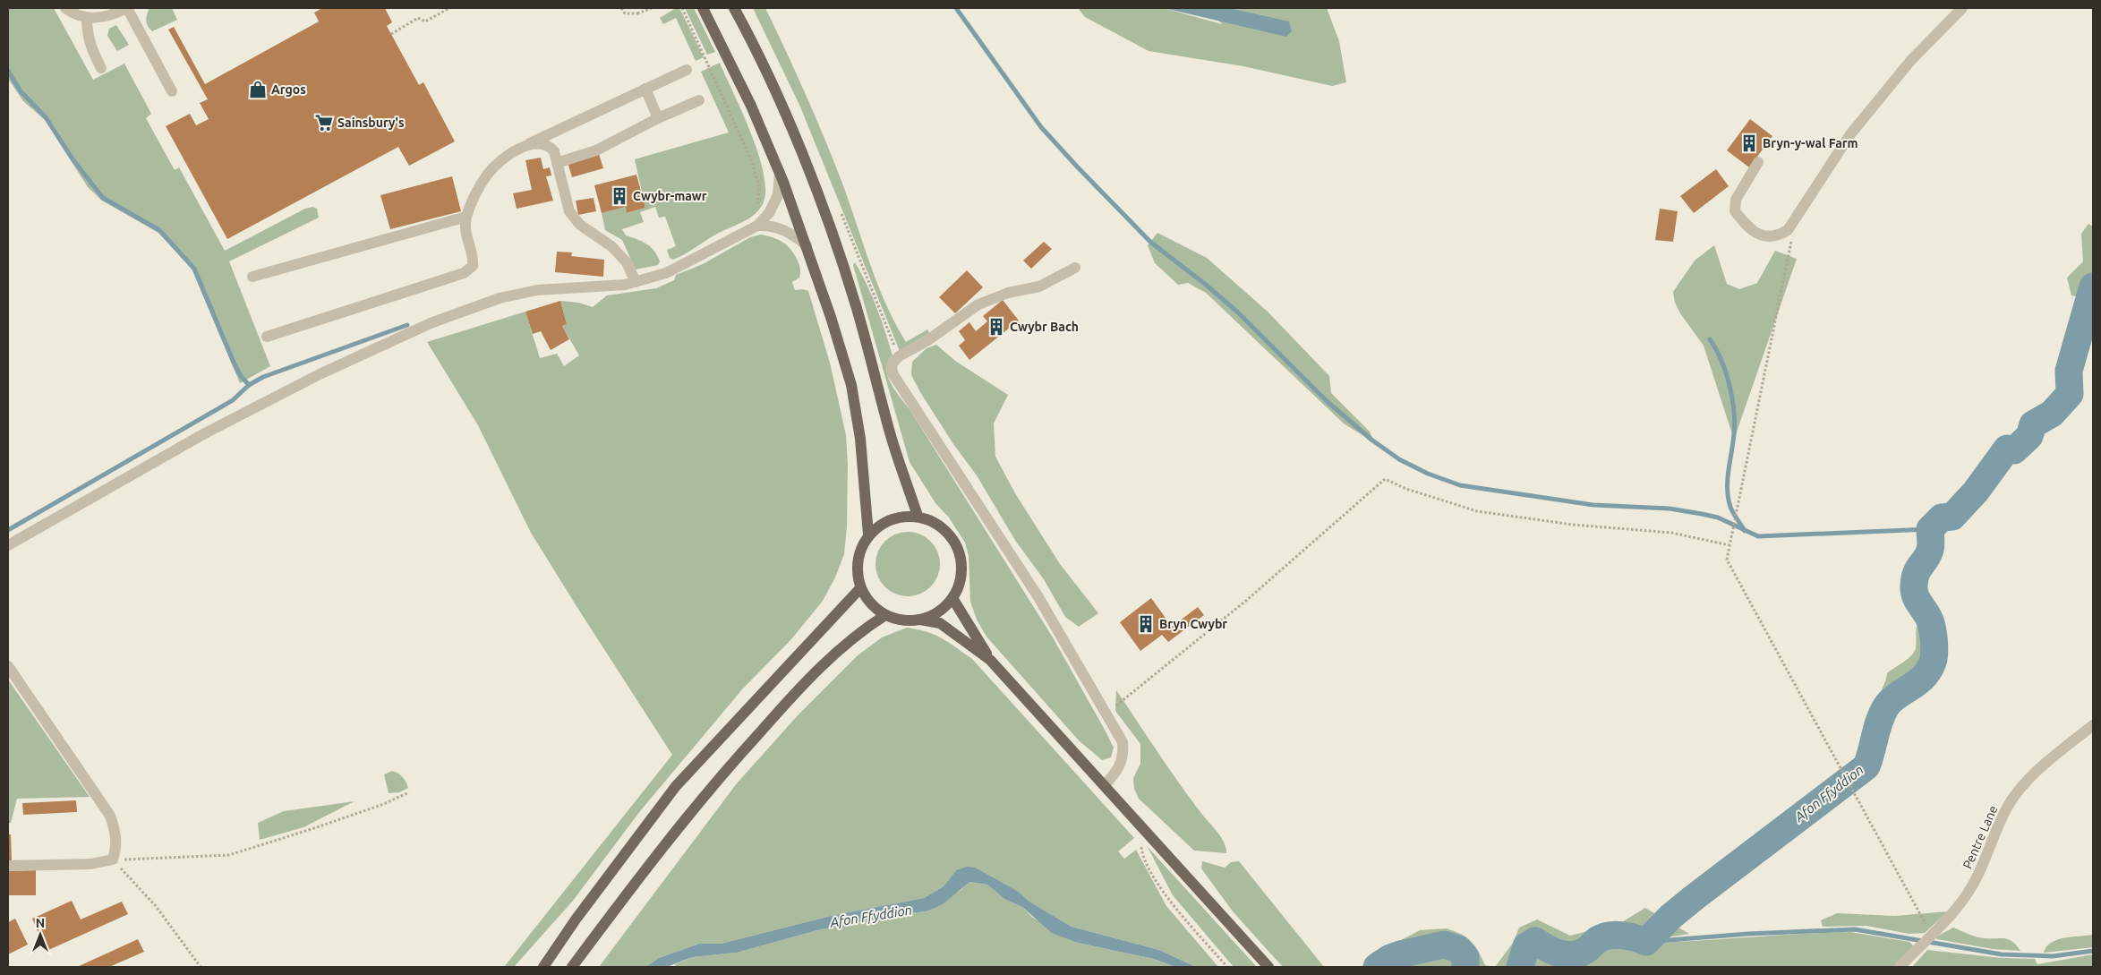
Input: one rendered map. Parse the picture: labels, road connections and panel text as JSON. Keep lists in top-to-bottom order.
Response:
{
  "streets": {
    "street": ["Pentre Lane"]
  },
  "water": ["Afon Ffyddion"],
  "places": {
    "shop": ["Argos"],
    "supermarket": ["Sainsbury's"],
    "building": [
      "Bryn-y-wal Farm",
      "Cwybr-mawr",
      "Cwybr Bach",
      "Bryn Cwybr"
    ]
  },
  "north": "top"
}
